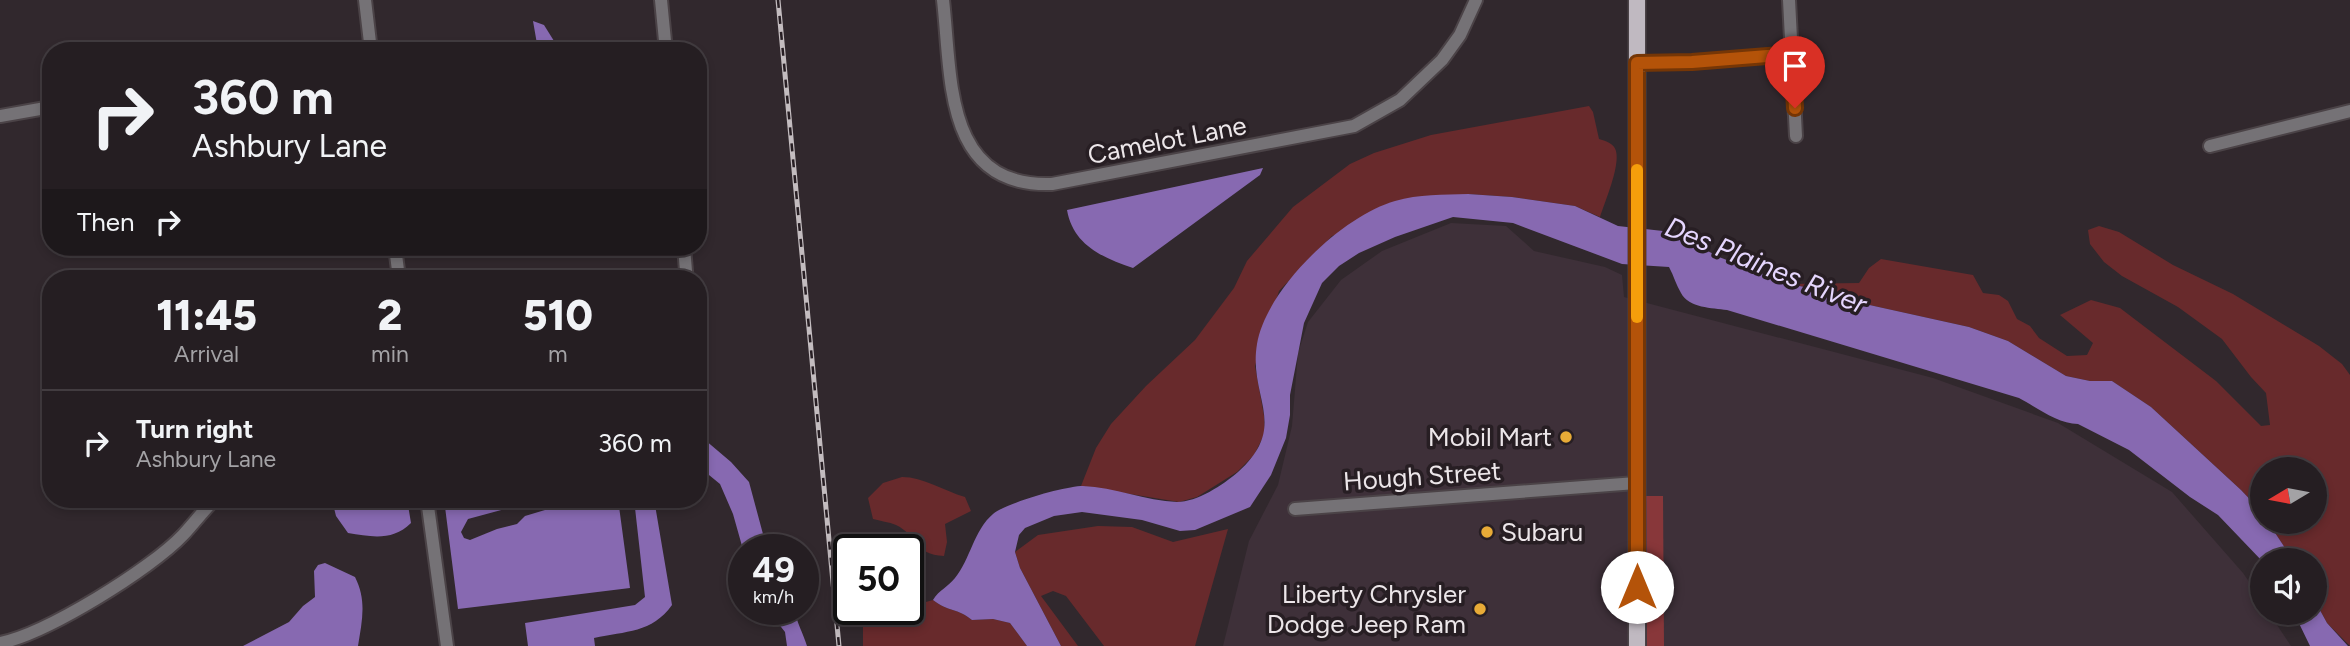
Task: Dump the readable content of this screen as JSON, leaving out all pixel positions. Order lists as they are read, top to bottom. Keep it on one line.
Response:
{"streets":{"street":["Camelot Lane","Hough Street"]},"water":["Des Plaines River"],"places":["Mobil Mart","Subaru","Liberty Chrysler Dodge Jeep Ram"],"north":"left","page":{"turn":["360 m","Ashbury Lane"],"then":"Then","eta":["11:45","Arrival","2","min","510","m"],"list":[{"name":"Turn right","note":"Ashbury Lane","value":"360 m"}],"speed":"49 km/h","limit":"50"}}
